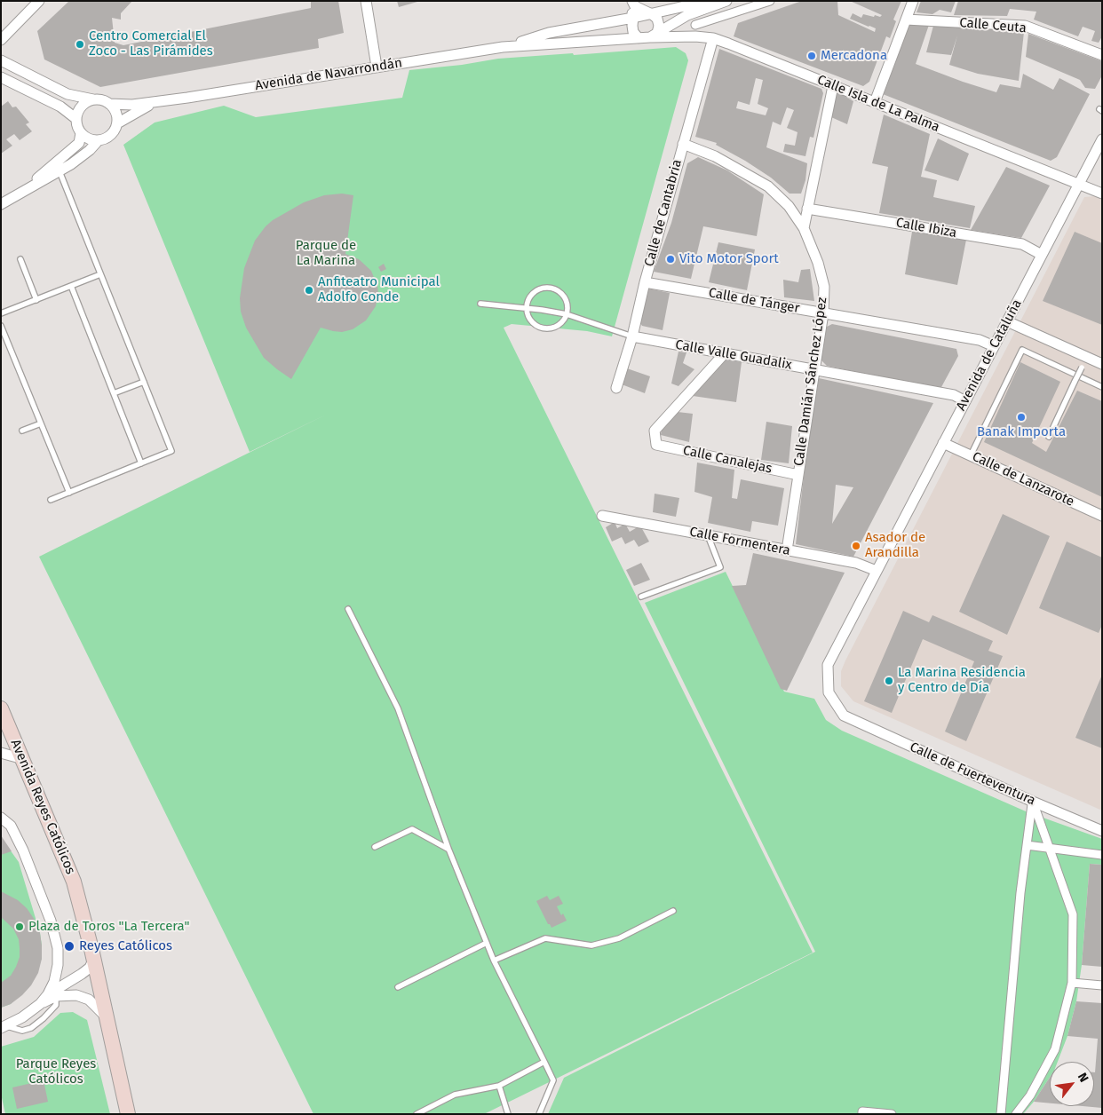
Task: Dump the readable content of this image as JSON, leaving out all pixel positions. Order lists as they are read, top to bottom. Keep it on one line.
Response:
{"streets":{"main road":["Avenida Reyes Católicos"],"street":["Calle Ceuta","Avenida de Navarrondán","Calle Isla de La Palma","Calle de Cantabria","Calle Ibiza","Calle de Tánger","Calle Valle Guadalix","Avenida de Cataluña","Calle Damián Sánchez López","Calle Canalejas","Calle de Lanzarote","Calle Formentera","Calle de Fuerteventura"]},"crossings":[["Avenida de Navarrondán","Calle Isla de La Palma"],["Calle Isla de La Palma","Calle de Cantabria"],["Calle Isla de La Palma","Avenida de Cataluña"],["Calle de Cantabria","Calle de Tánger"],["Calle de Cantabria","Calle Valle Guadalix"],["Calle de Cantabria","Calle Damián Sánchez López"],["Calle Ibiza","Avenida de Cataluña"],["Calle de Tánger","Avenida de Cataluña"],["Calle de Tánger","Calle Damián Sánchez López"],["Calle Valle Guadalix","Avenida de Cataluña"],["Calle Valle Guadalix","Calle Damián Sánchez López"],["Calle Valle Guadalix","Calle Canalejas"],["Avenida de Cataluña","Calle de Lanzarote"],["Avenida de Cataluña","Calle Formentera"],["Avenida de Cataluña","Calle de Fuerteventura"],["Calle Damián Sánchez López","Calle Canalejas"],["Calle Damián Sánchez López","Calle Formentera"]],"parks":["Parque de La Marina","Parque Reyes Católicos"],"places":["Centro Comercial El Zoco - Las Pirámides","Mercadona","Vito Motor Sport","Anfiteatro Municipal Adolfo Conde","Banak Importa","Asador de Arandilla","La Marina Residencia y Centro de Día","Plaza de Toros \"La Tercera\"","Reyes Católicos"],"north":"top right"}
